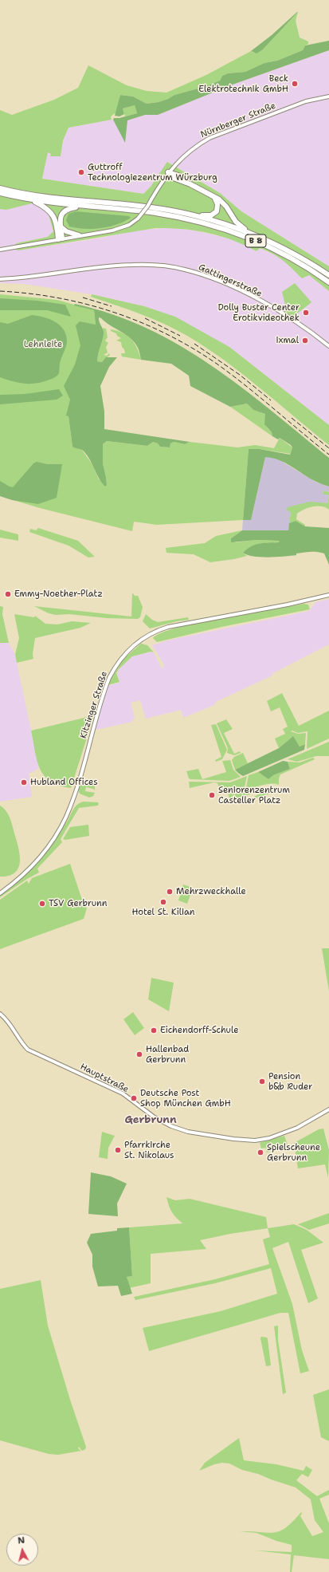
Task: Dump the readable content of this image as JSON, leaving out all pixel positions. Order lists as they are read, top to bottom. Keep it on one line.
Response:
{"streets":{"highway":["B 8"],"street":["Nürnberger Straße","Gattingerstraße","Kitzinger Straße","Hauptstraße"]},"districts":["Gerbrunn"],"parks":["Lehnleite"],"places":["Beck Elektrotechnik GmbH","Guttroff Technologiezentrum Würzburg","Dolly Buster Center Erotikvideothek","ixmal","Emmy-Noether-Platz","Hubland Offices","Seniorenzentrum Casteller Platz","Mehrzweckhalle","Hotel St. Kilian","TSV Gerbrunn","Eichendorff-Schule","Hallenbad Gerbrunn","Pension b&b Ruder","Deutsche Post Shop München GmbH","Pfarrkirche St. Nikolaus","Spielscheune Gerbrunn"],"north":"top"}
